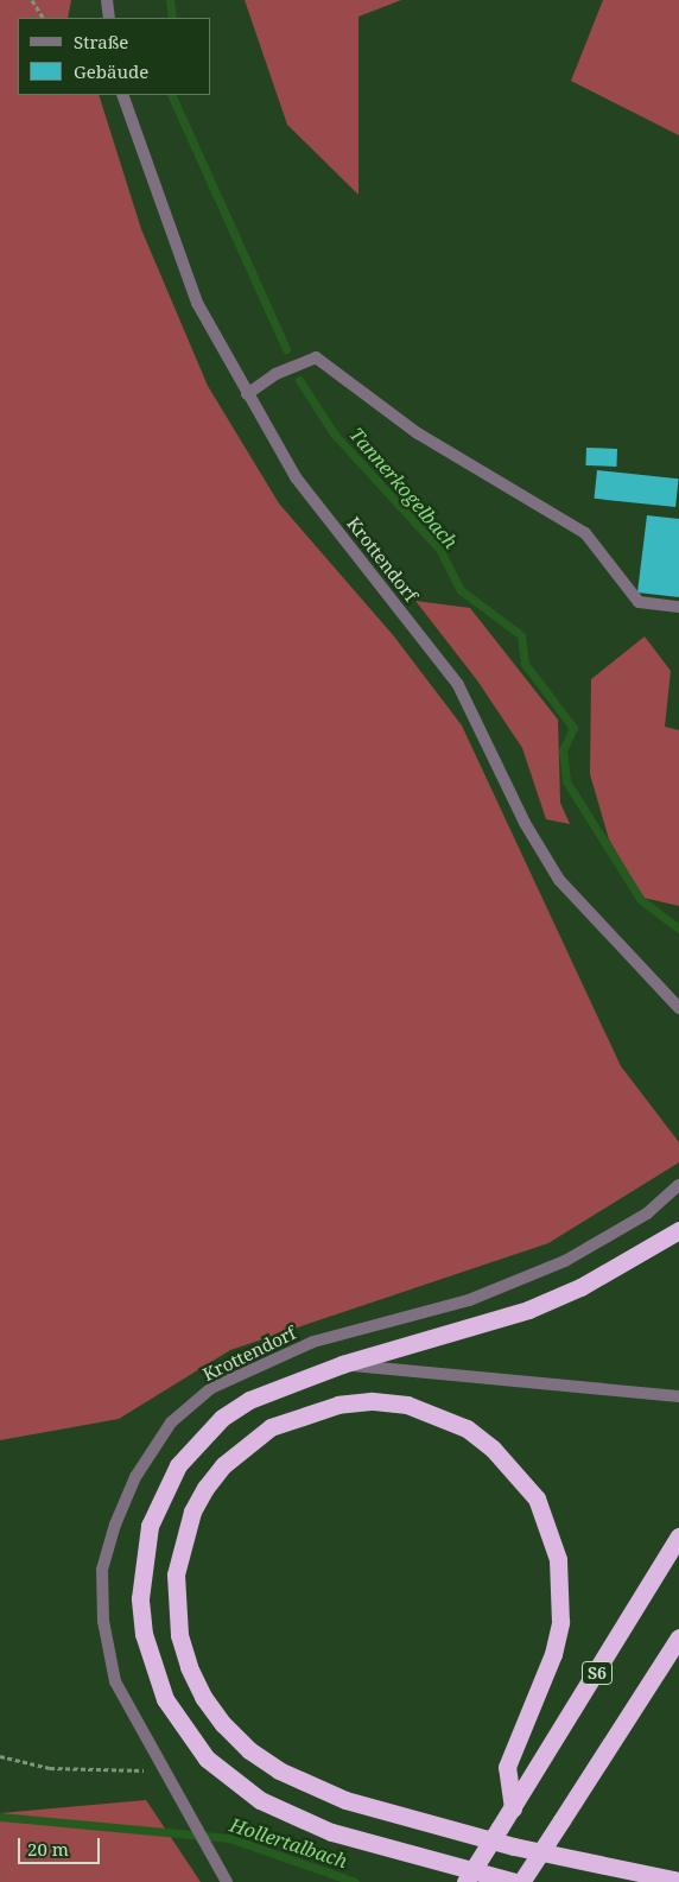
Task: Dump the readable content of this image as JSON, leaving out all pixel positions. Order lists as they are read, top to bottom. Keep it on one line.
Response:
{"streets":{"highway":["S6"],"street":["Krottendorf"]},"water":["Tannerkogelbach","Hollertalbach"],"legend":["Straße","Gebäude"],"scale_bar":"20 m"}
